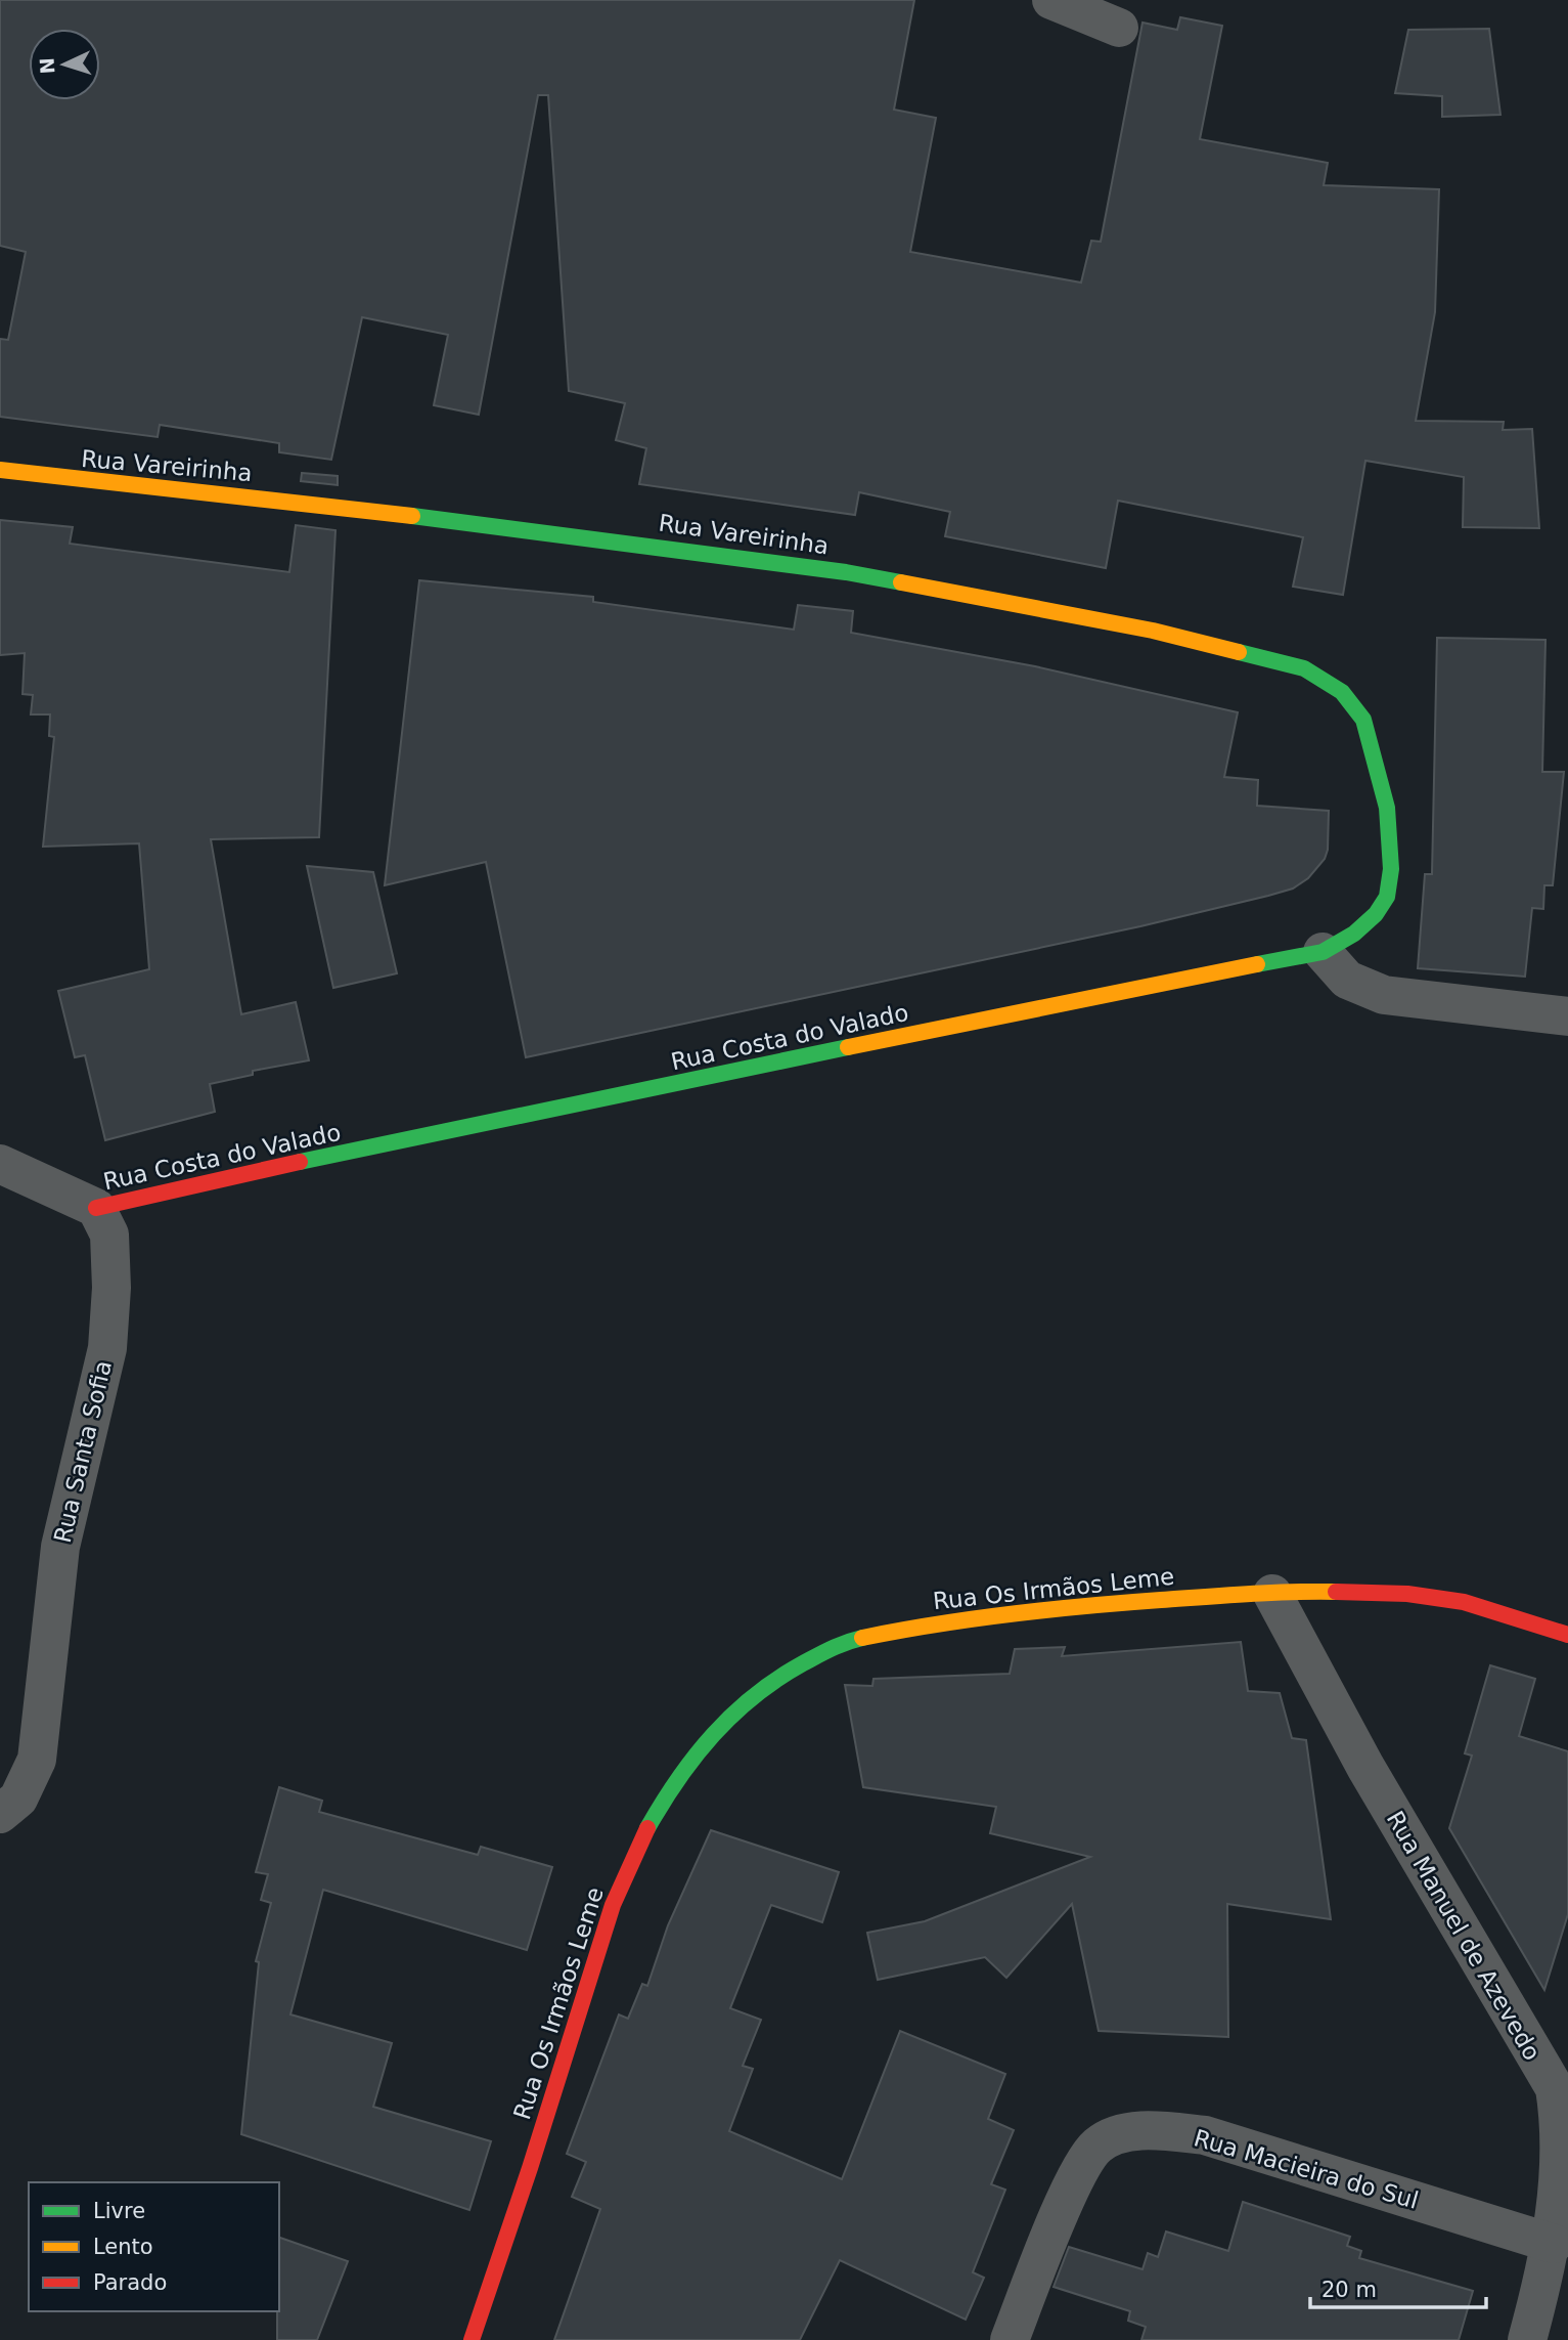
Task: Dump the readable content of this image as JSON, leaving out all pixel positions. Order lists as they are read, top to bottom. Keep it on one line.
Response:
{"streets":{"street":["Rua Vareirinha","Rua Costa do Valado","Rua Santa Sofia","Rua Os Irmãos Leme","Rua Manuel de Azevedo","Rua Macieira do Sul"]},"crossings":[["Rua Vareirinha","Rua Costa do Valado"],["Rua Costa do Valado","Rua Santa Sofia"],["Rua Os Irmãos Leme","Rua Manuel de Azevedo"],["Rua Manuel de Azevedo","Rua Macieira do Sul"]],"legend":["Livre","Lento","Parado"],"scale_bar":"20 m","north":"left"}
